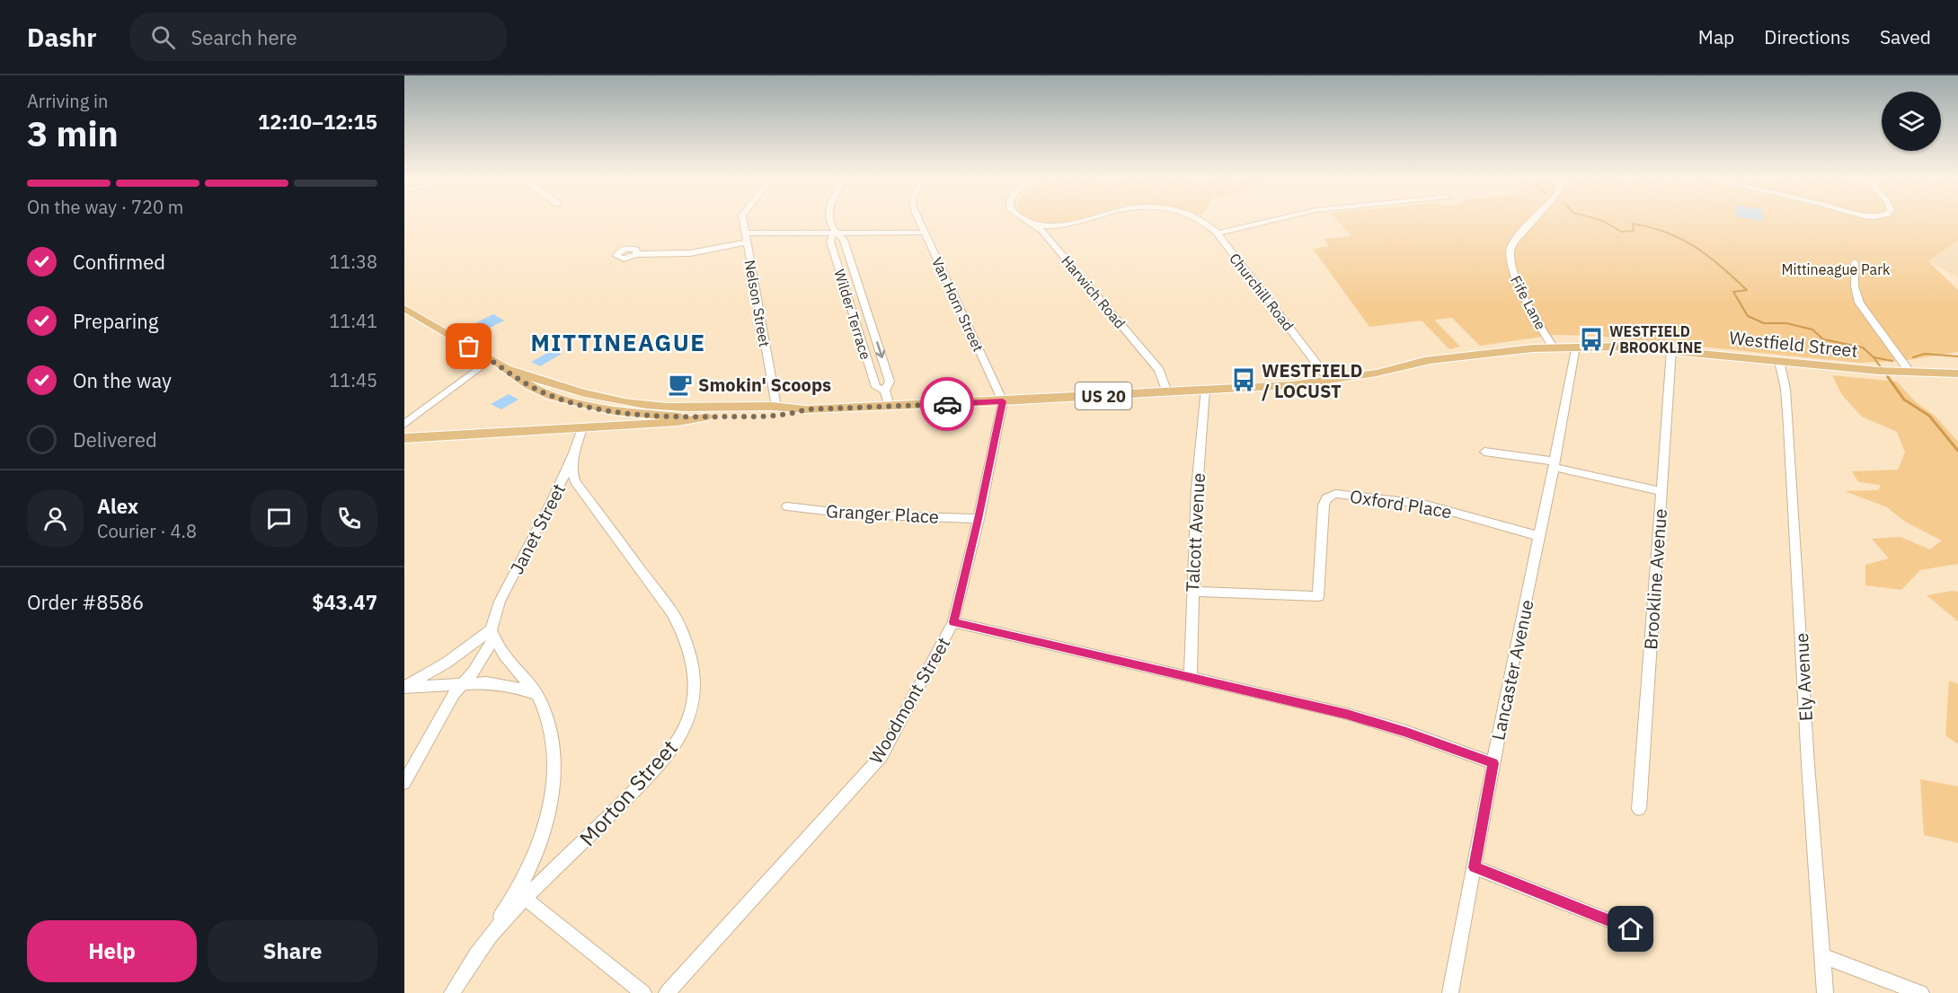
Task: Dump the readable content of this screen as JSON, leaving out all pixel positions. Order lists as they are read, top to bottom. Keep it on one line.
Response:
{"streets":{"main road":["Westfield Street","US 20"],"street":["Harwich Road","Churchill Road","Fife Lane","Nelson Street","Van Horn Street","Wilder Terrace","Oxford Place","Granger Place","Janet Street","Talcott Avenue","Brookline Avenue","Lancaster Avenue","Ely Avenue","Woodmont Street","Morton Street"]},"crossings":[["Harwich Road","Churchill Road"],["Harwich Road","Westfield Street"],["Churchill Road","Westfield Street"],["Fife Lane","Westfield Street"],["Nelson Street","Westfield Street"],["Van Horn Street","Westfield Street"],["Van Horn Street","Woodmont Street"],["Wilder Terrace","Westfield Street"],["Westfield Street","Talcott Avenue"],["Westfield Street","Brookline Avenue"],["Westfield Street","Lancaster Avenue"],["Westfield Street","Ely Avenue"],["Westfield Street","Woodmont Street"],["Oxford Place","Talcott Avenue"],["Oxford Place","Lancaster Avenue"],["Granger Place","Woodmont Street"],["Janet Street","Morton Street"]],"districts":["MITTINEAGUE"],"parks":["Mittineague Park"],"places":{"bus stop":["WESTFIELD / BROOKLINE","WESTFIELD / LOCUST"],"cafe":["Smokin' Scoops"]},"page":{"header":"Dashr","search":"Search here","nav":["Map","Directions","Saved"],"heading":["3 min","Arriving in","12:10–12:15"],"panel":["Alex","Courier · 4.8","Order #8586","$43.47"],"bar":"On the way · 720 m","list":[["Confirmed","11:38"],["Preparing","11:41"],["On the way","11:45"],"Delivered"],"buttons":["Help","Share"]}}
